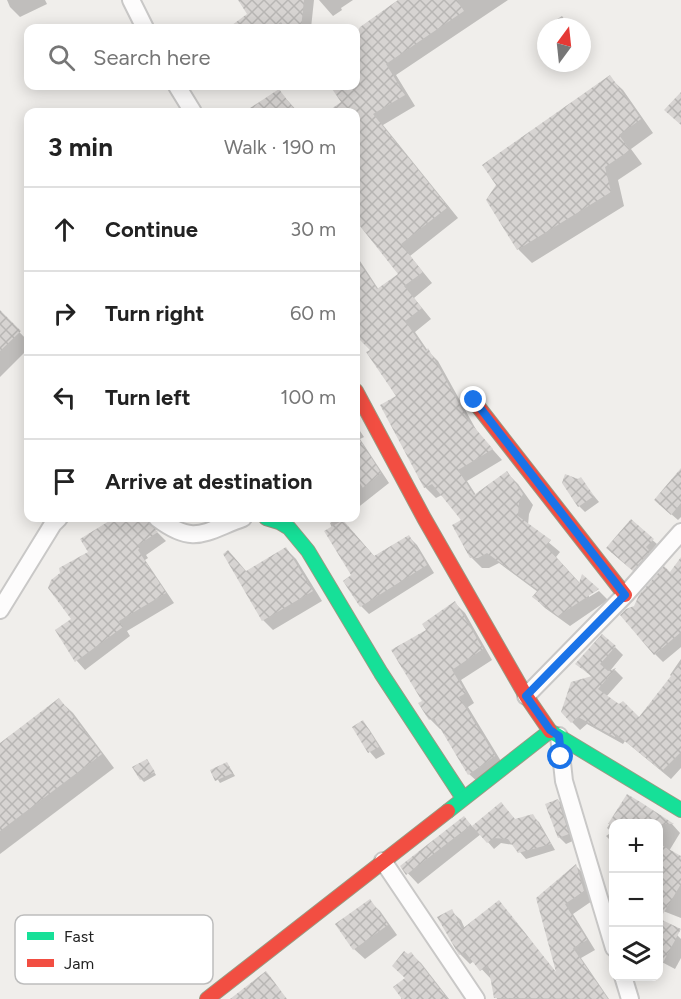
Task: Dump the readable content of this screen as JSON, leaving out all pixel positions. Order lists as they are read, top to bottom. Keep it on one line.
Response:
{"legend":["Fast","Jam"],"north":"top","page":{"search":"Search here","heading":["3 min","Walk · 190 m"],"list":[["Continue","30 m"],["Turn right","60 m"],["Turn left","100 m"],"Arrive at destination"],"map_buttons":["+","−"]}}
